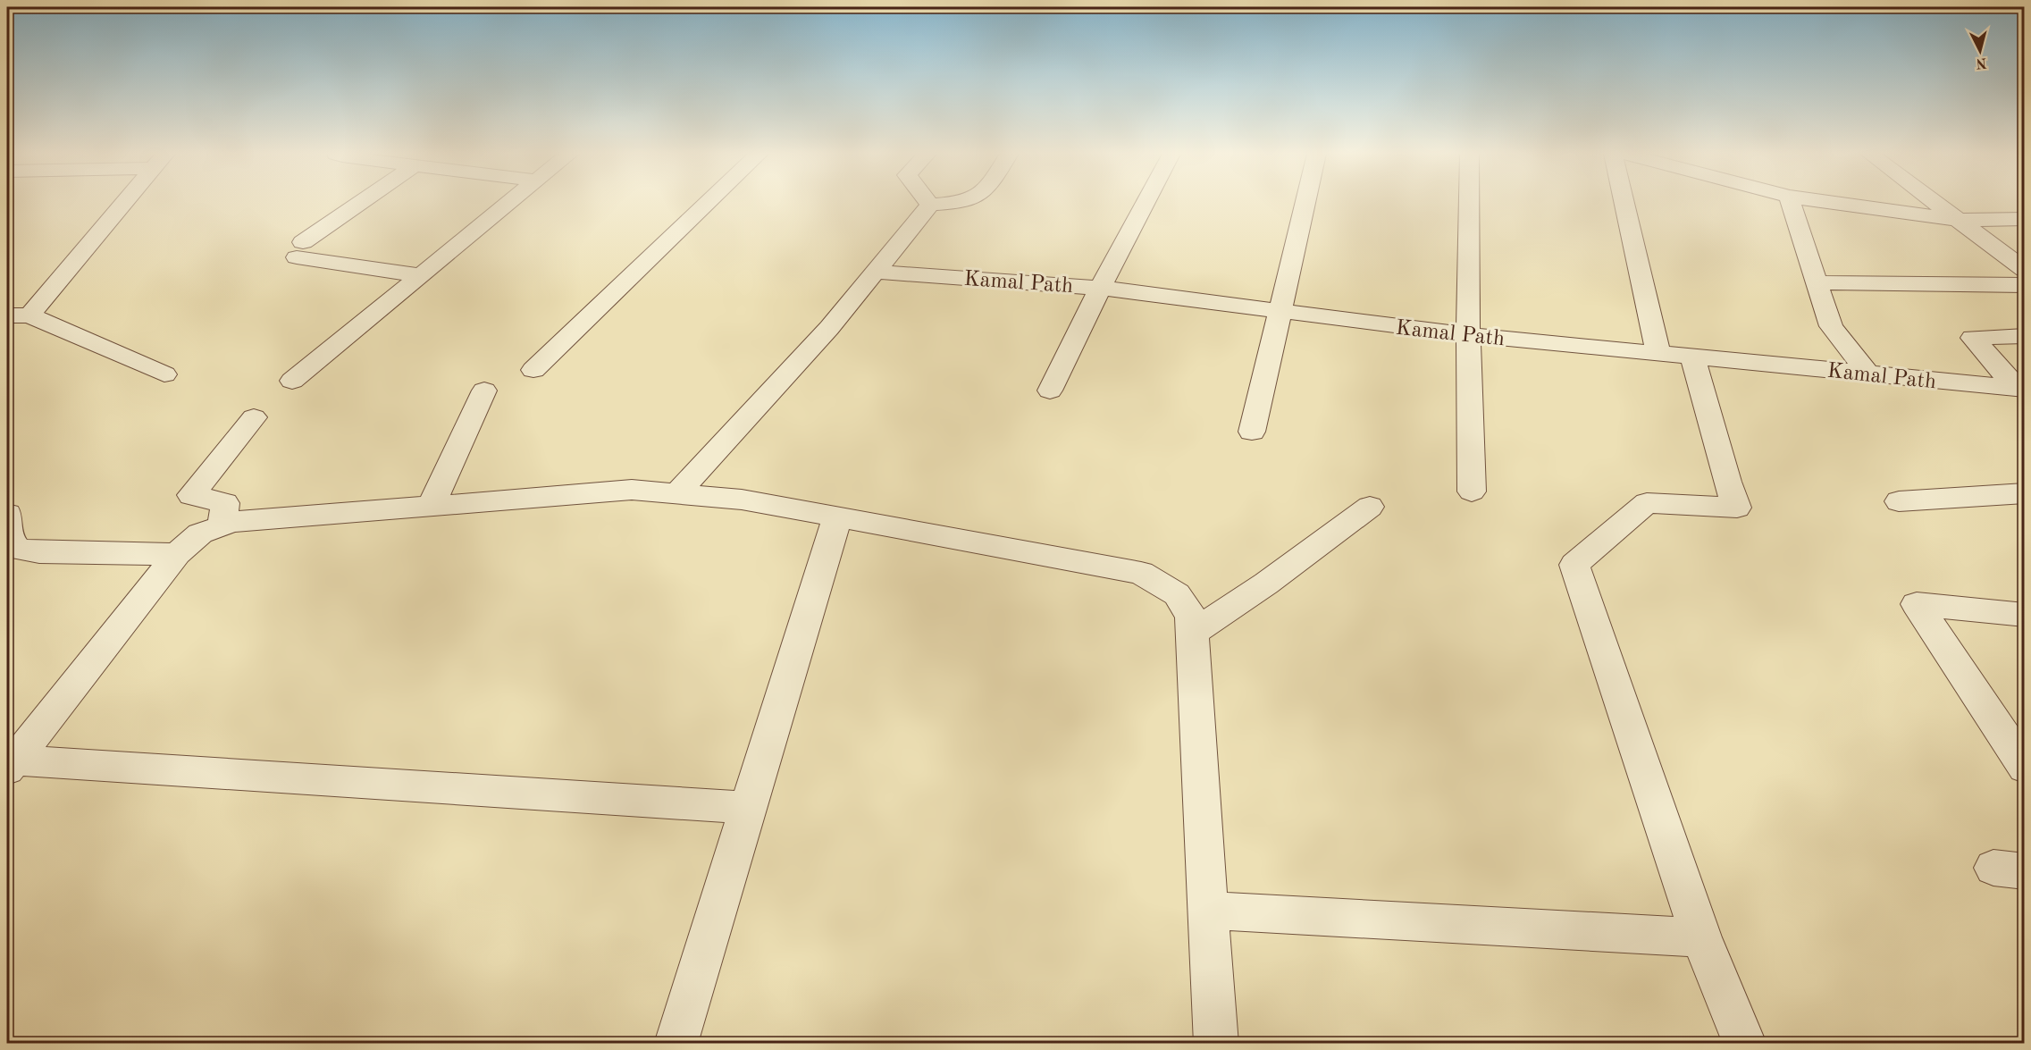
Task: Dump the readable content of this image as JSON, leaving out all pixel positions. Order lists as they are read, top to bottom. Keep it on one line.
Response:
{"streets":{"street":["Kamal Path"]},"north":"bottom"}
